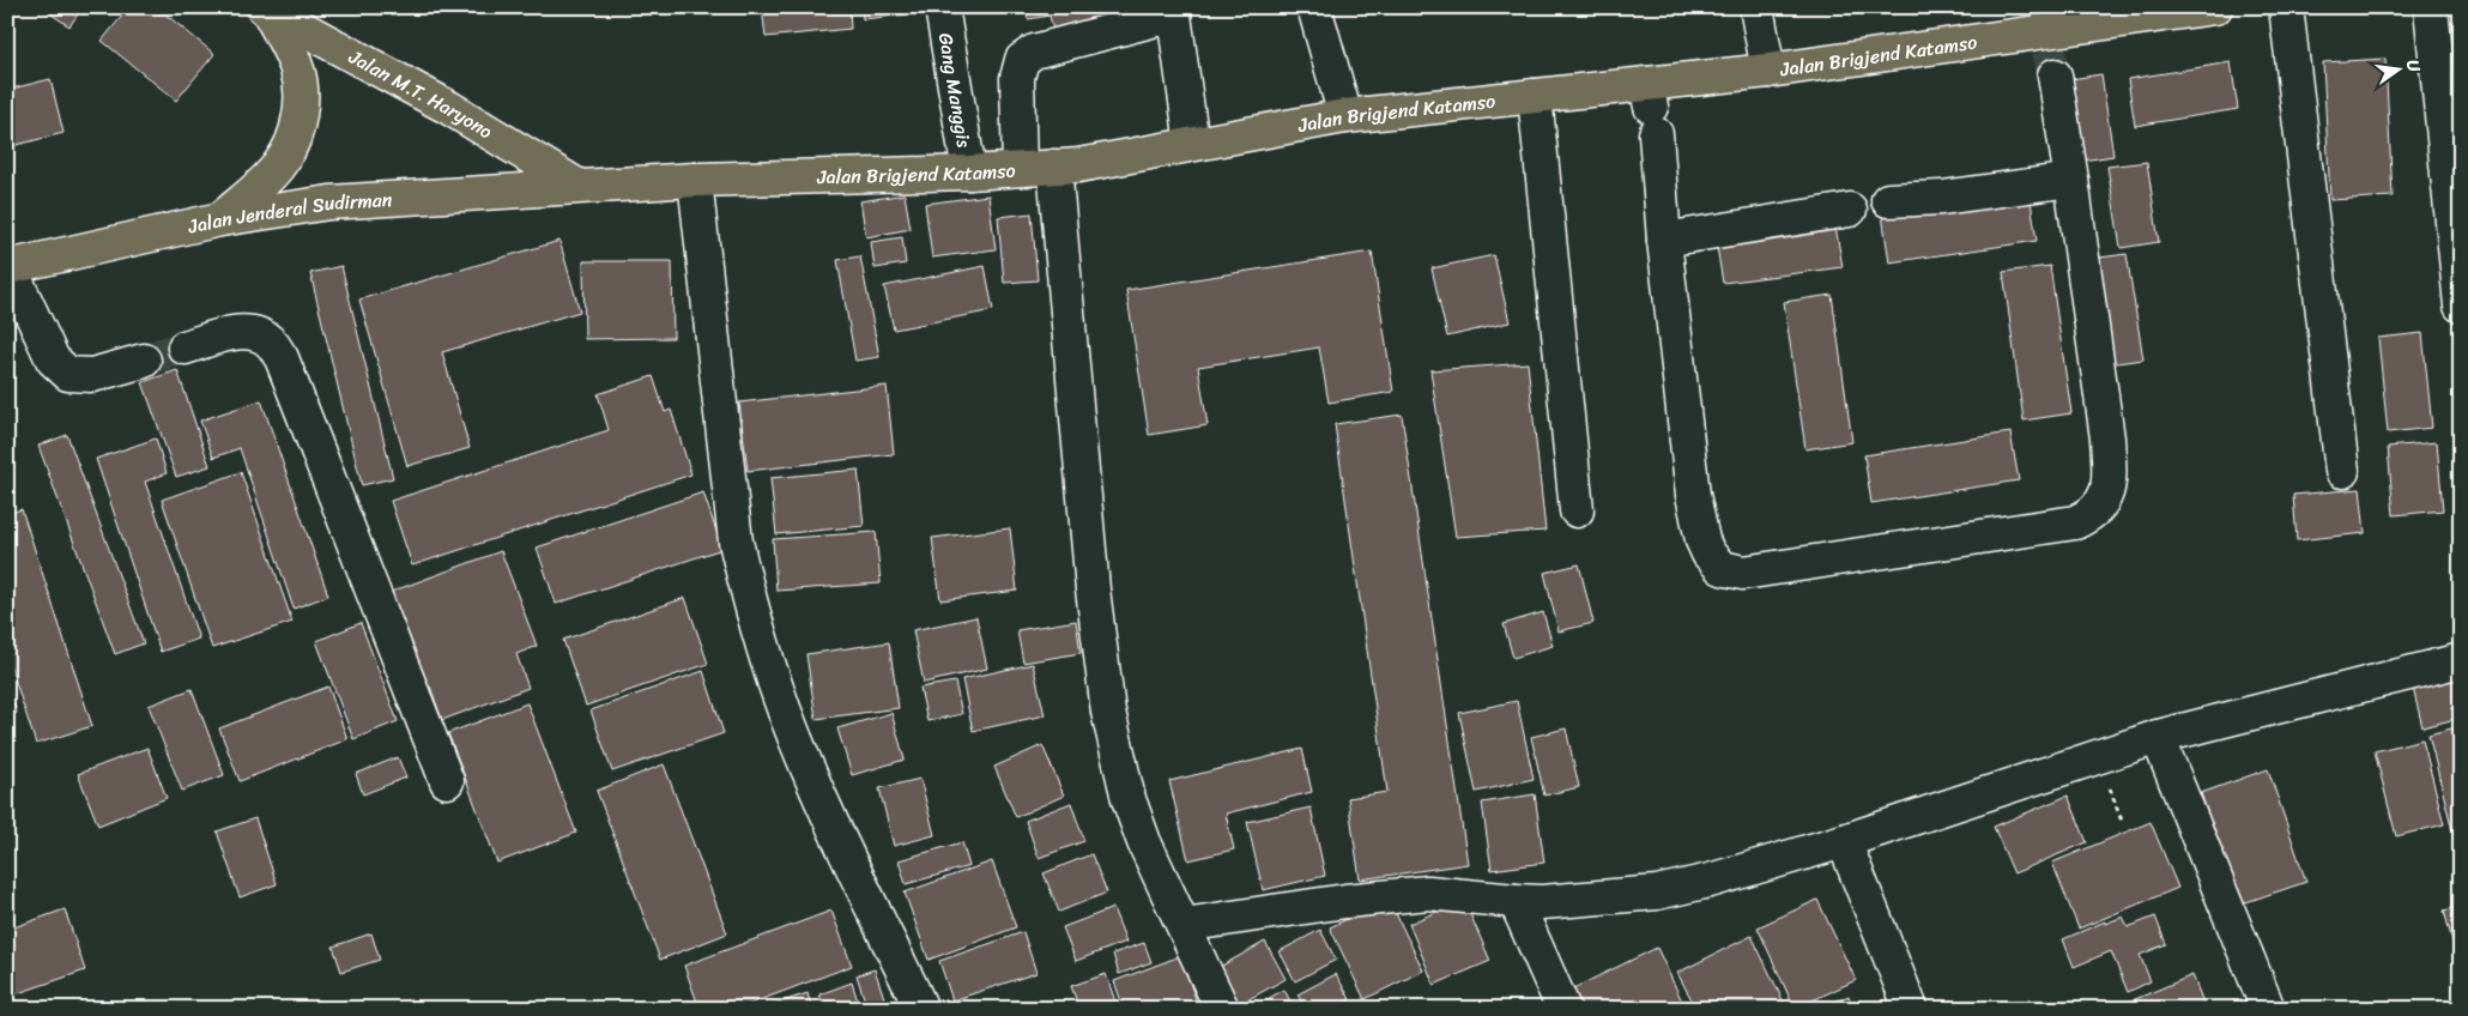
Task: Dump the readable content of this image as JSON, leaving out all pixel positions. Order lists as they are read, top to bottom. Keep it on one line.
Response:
{"streets":{"main road":["Jalan Brigjend Katamso","Jalan M.T. Haryono","Jalan Jenderal Sudirman"],"street":["Gang Manggis"]},"crossings":[["Jalan Brigjend Katamso","Gang Manggis"],["Jalan Brigjend Katamso","Jalan M.T. Haryono"],["Jalan Brigjend Katamso","Jalan Jenderal Sudirman"],["Jalan M.T. Haryono","Jalan Jenderal Sudirman"]],"north":"right"}
